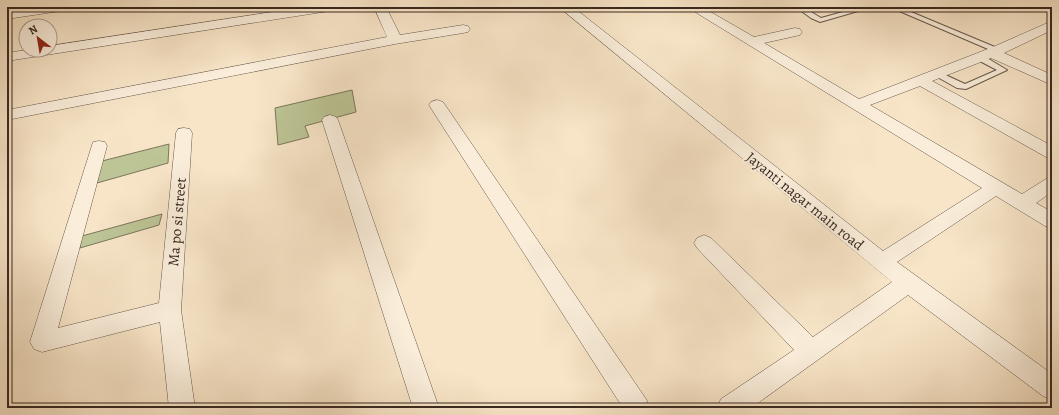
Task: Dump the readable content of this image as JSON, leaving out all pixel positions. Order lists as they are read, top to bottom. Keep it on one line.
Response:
{"streets":{"street":["Jayanti nagar main road","Ma po si street"]},"north":"top left"}
